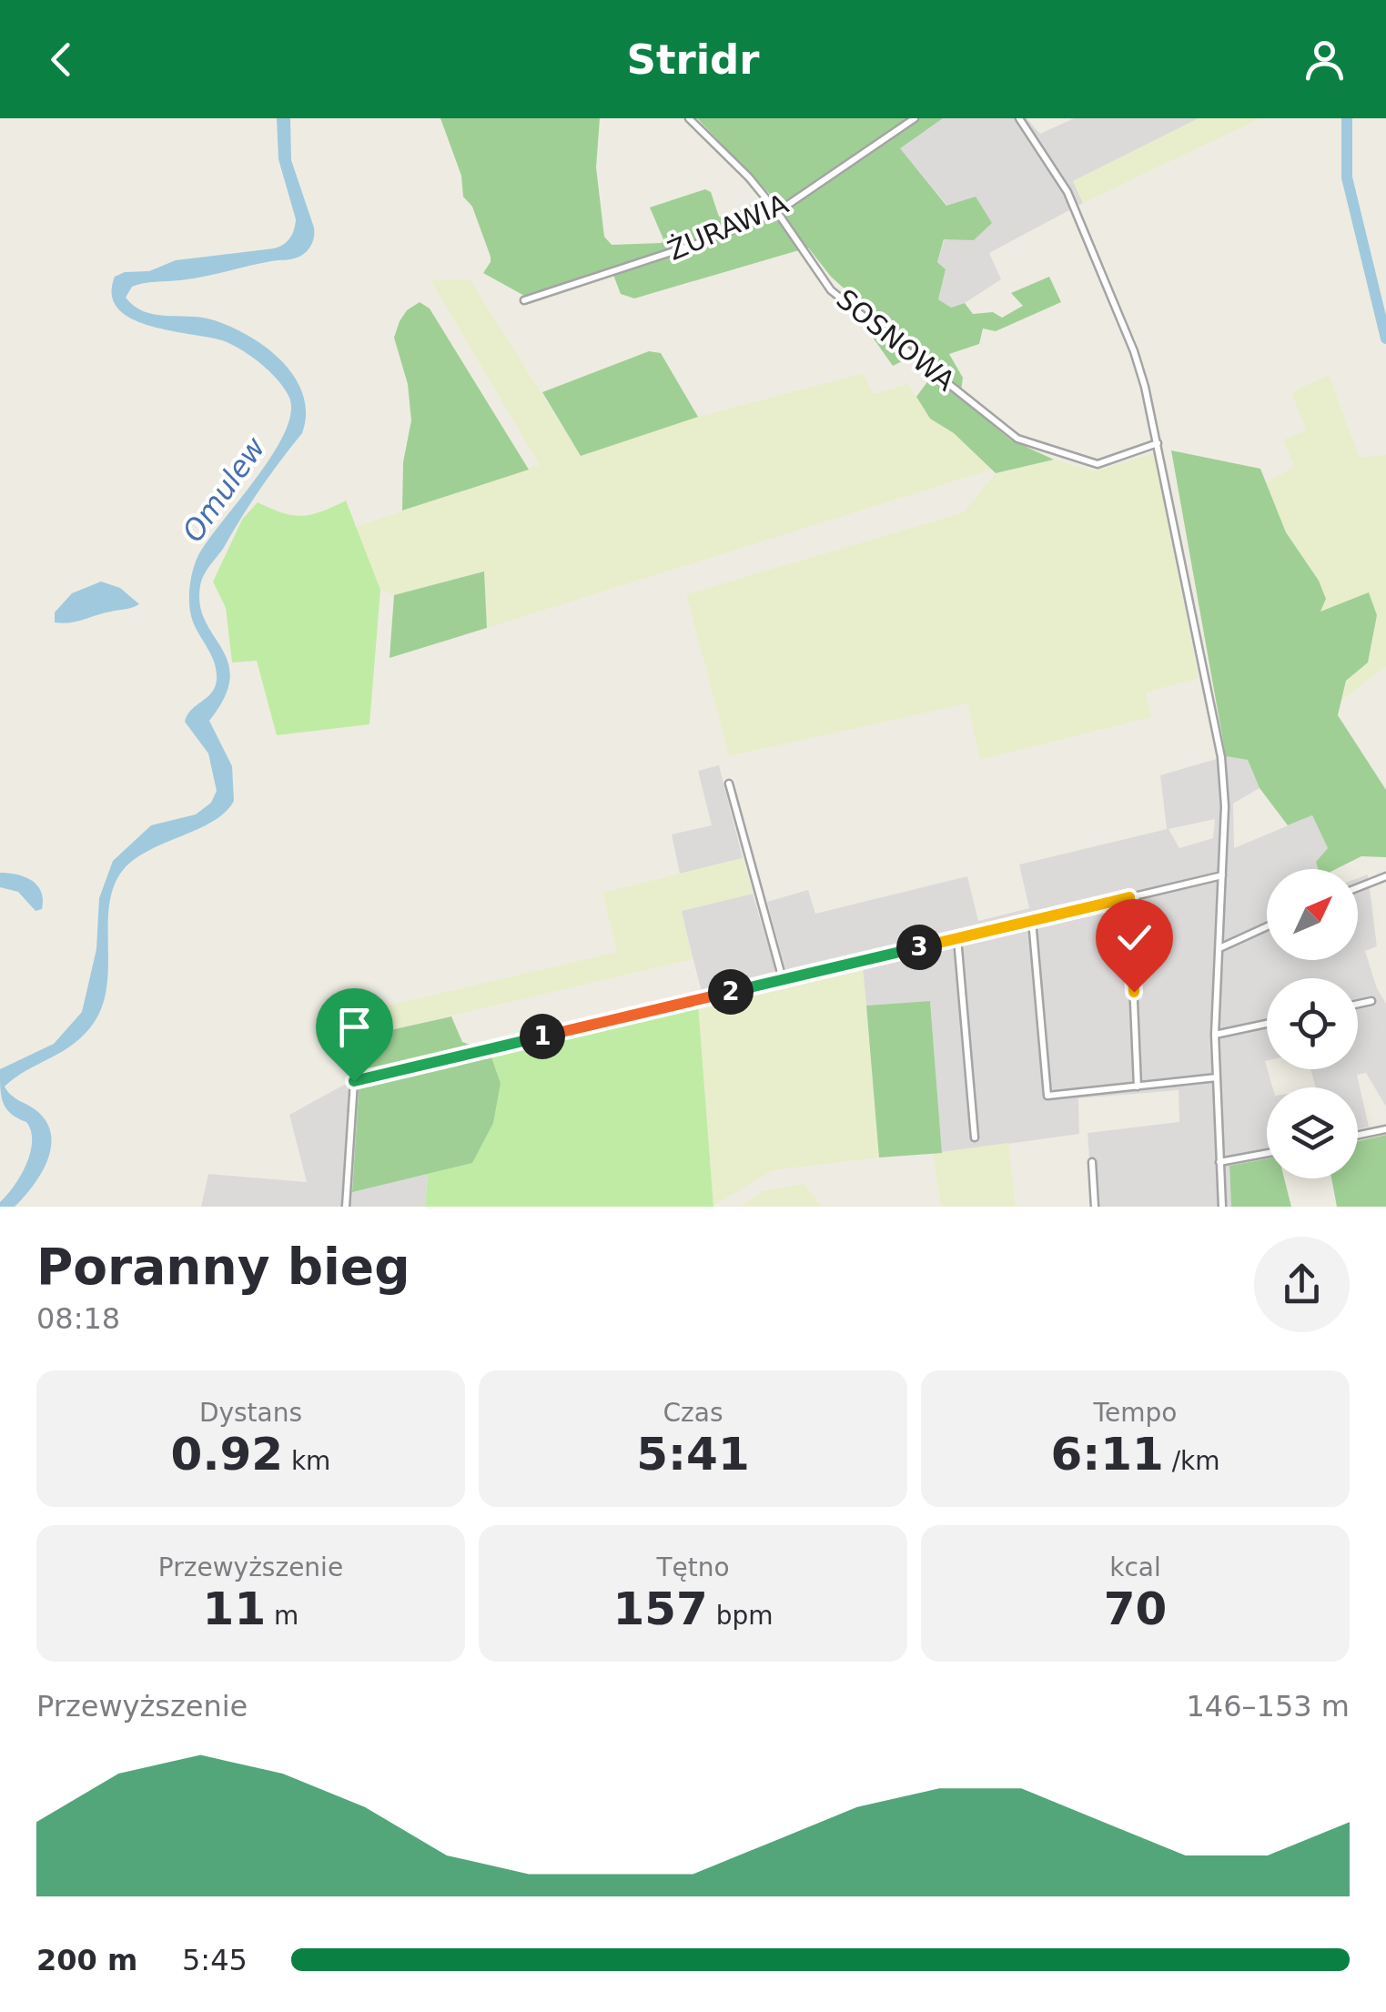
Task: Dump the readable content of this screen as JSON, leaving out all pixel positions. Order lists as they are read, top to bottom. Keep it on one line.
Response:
{"streets":{"street":["ŻURAWIA","SOSNOWA"]},"crossings":[["ŻURAWIA","SOSNOWA"]],"water":["Omulew"],"north":"top right","page":{"header":"Stridr","pins":["3","2","1"],"heading":["Poranny bieg","08:18"],"stats":[["Dystans","0.92 km"],["Czas","5:41"],["Tempo","6:11 /km"],["Przewyższenie","11 m"],["Tętno","157 bpm"],["kcal","70"]],"chart":["Przewyższenie","146–153 m"],"list":[{"name":"200 m","note":"5:45"}]}}
